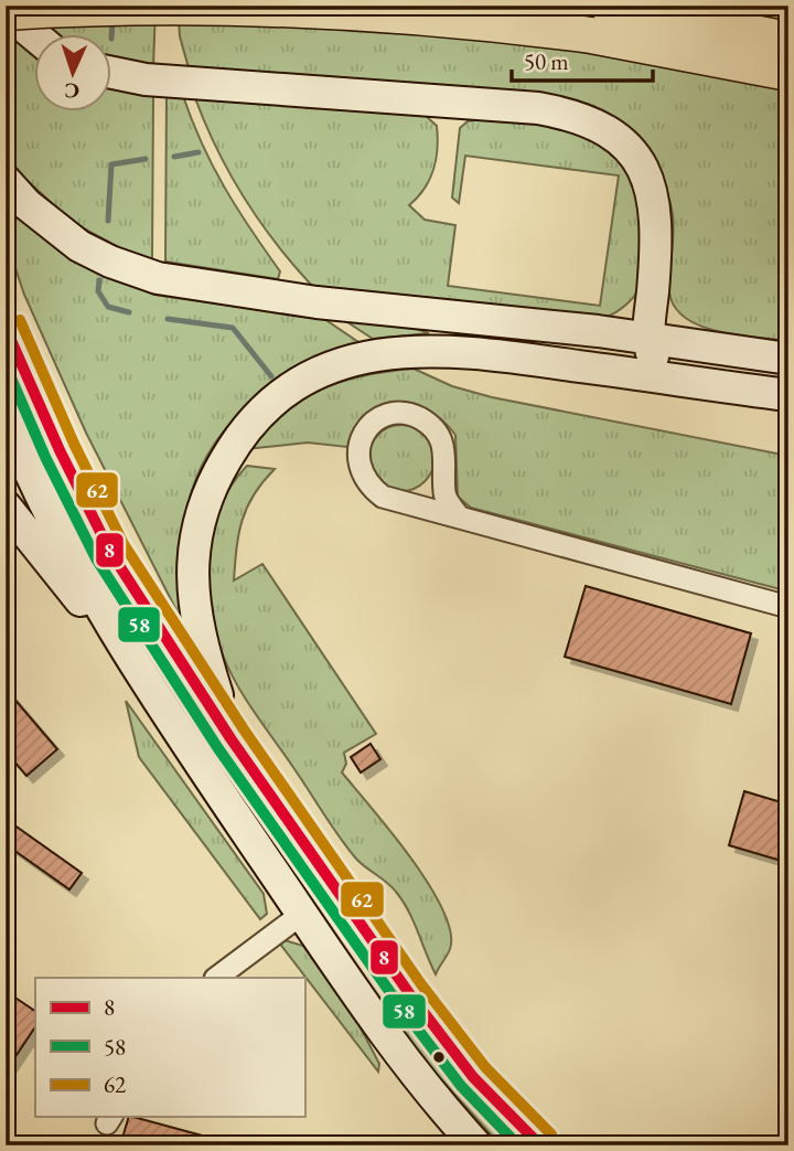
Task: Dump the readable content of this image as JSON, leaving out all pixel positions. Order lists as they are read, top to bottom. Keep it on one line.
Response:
{"lines":["transit line 62","transit line 8","transit line 58"],"legend":["8","58","62"],"scale_bar":"50 m","north":"bottom"}
